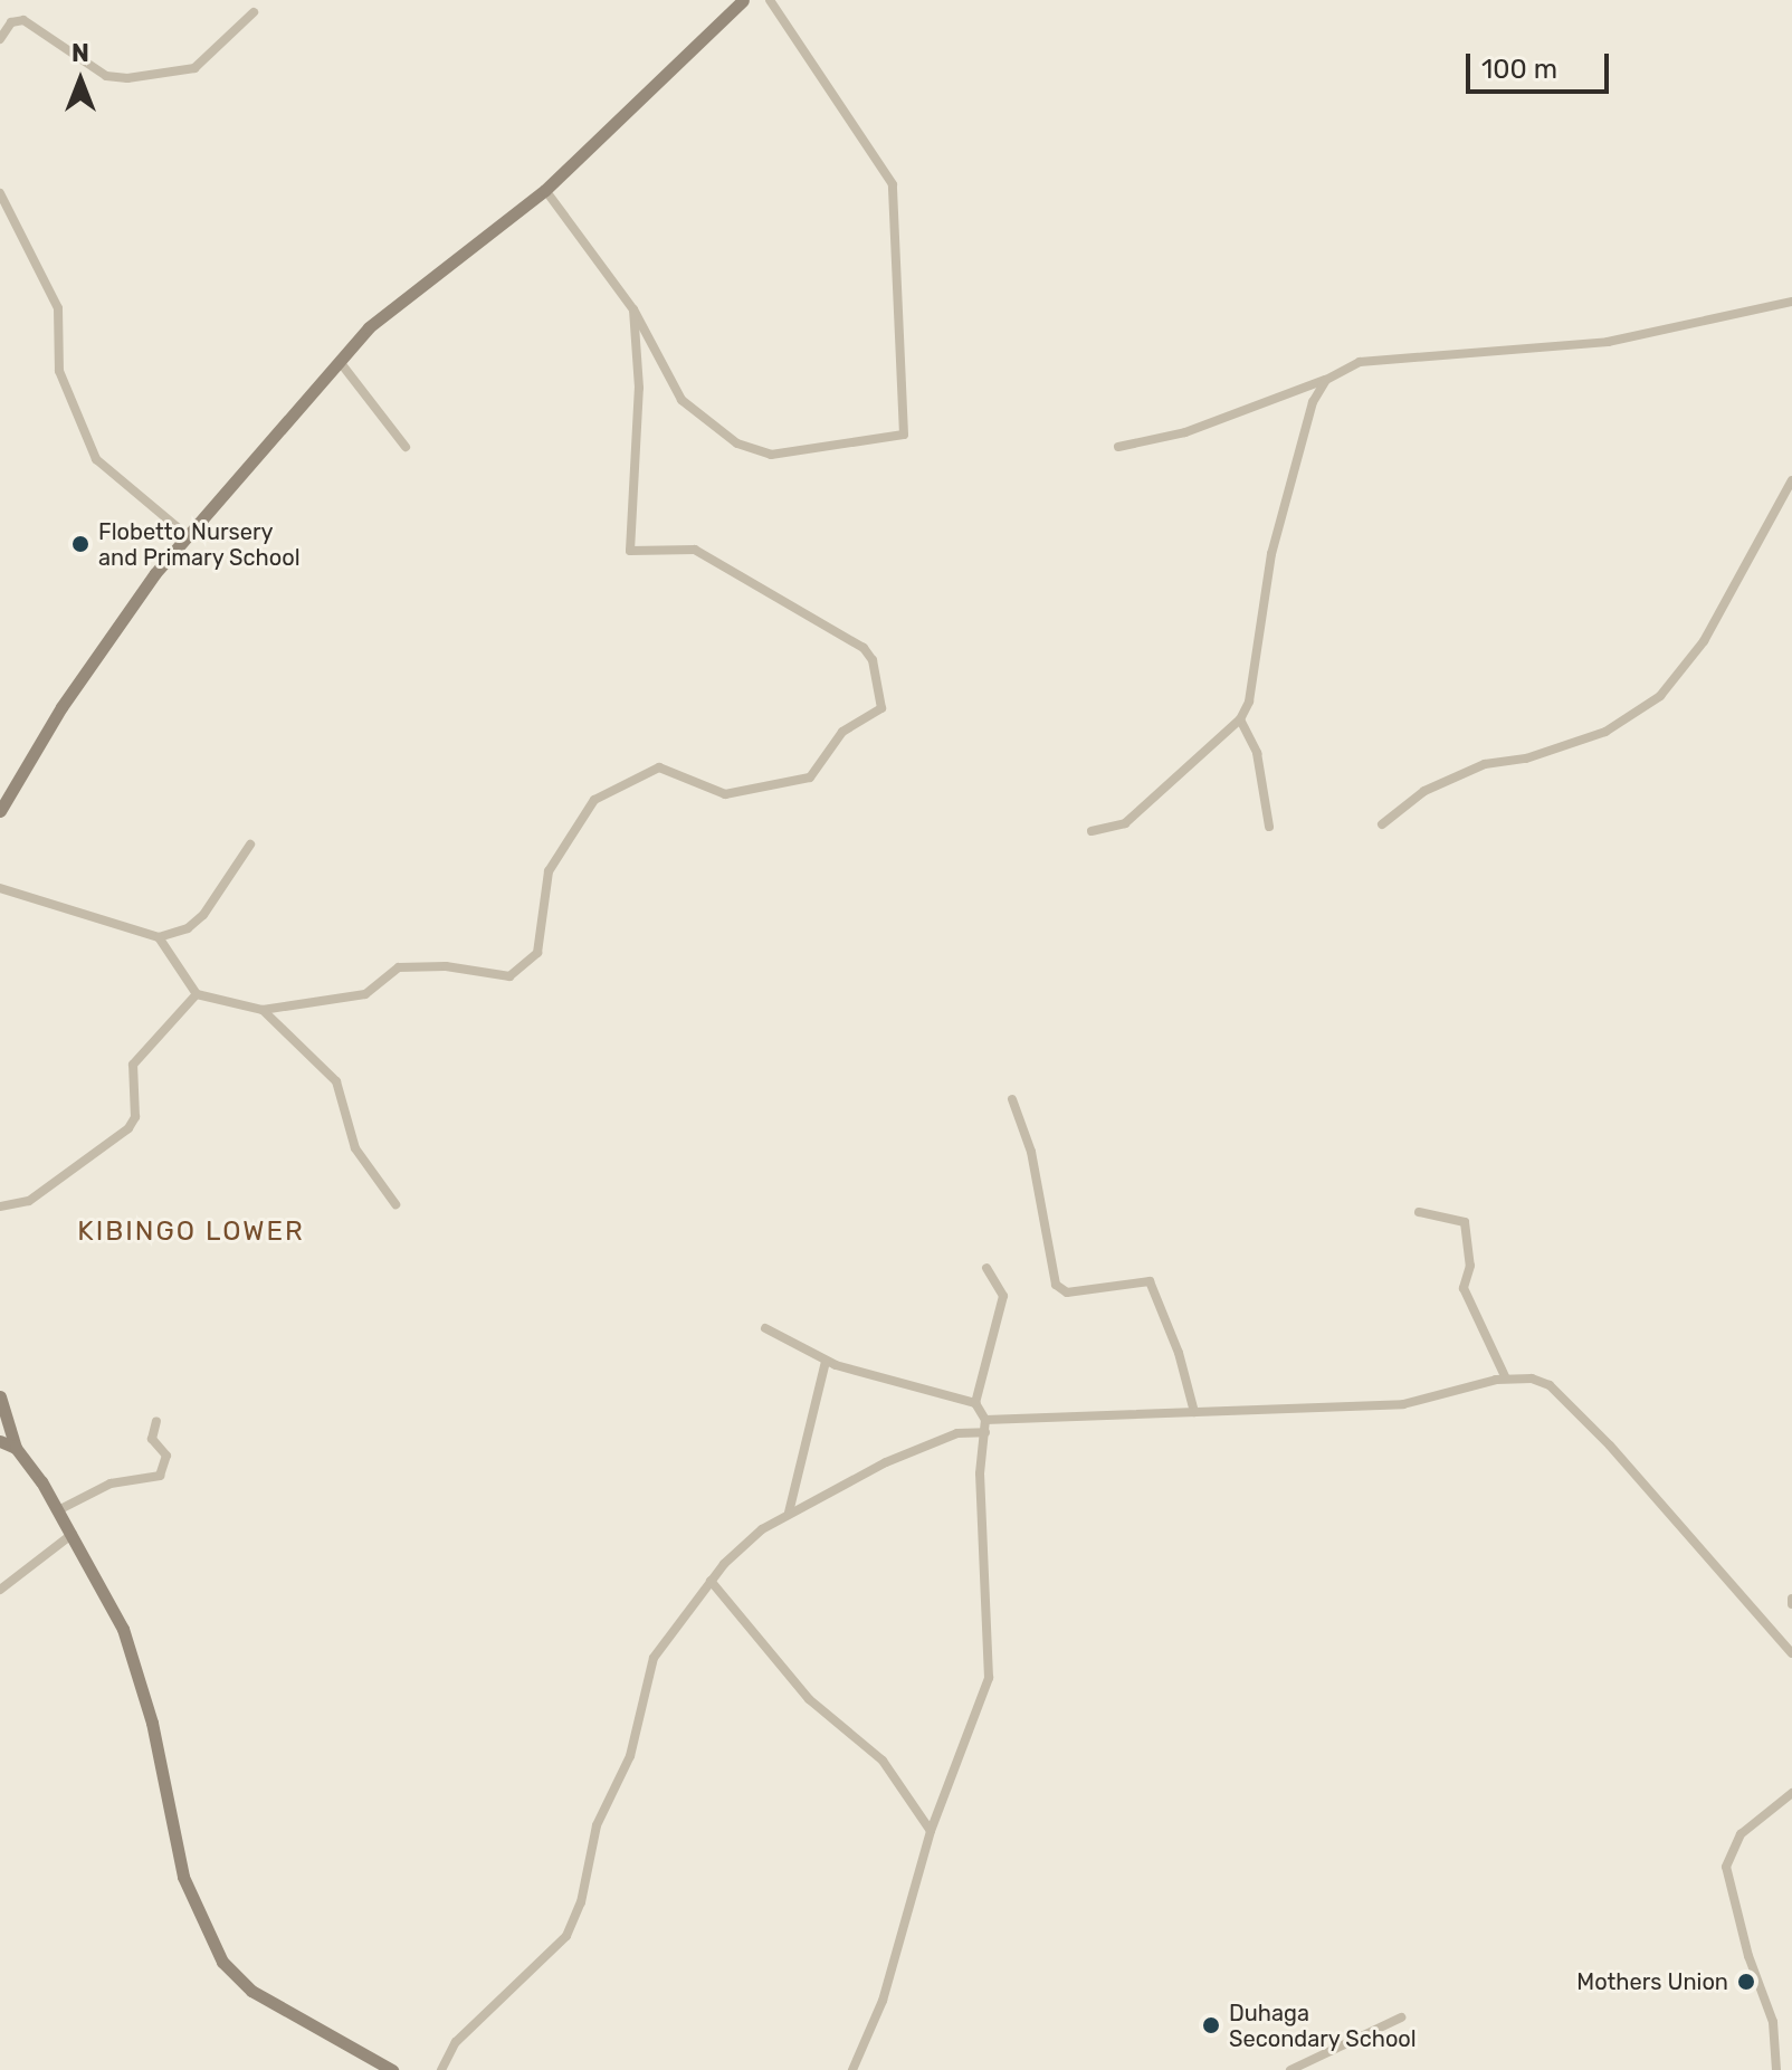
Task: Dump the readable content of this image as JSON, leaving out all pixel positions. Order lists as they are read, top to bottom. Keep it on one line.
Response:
{"districts":["KIBINGO LOWER"],"places":["Flobetto Nursery and Primary School","Mothers Union","Duhaga Secondary School"],"scale_bar":"100 m","north":"top"}
